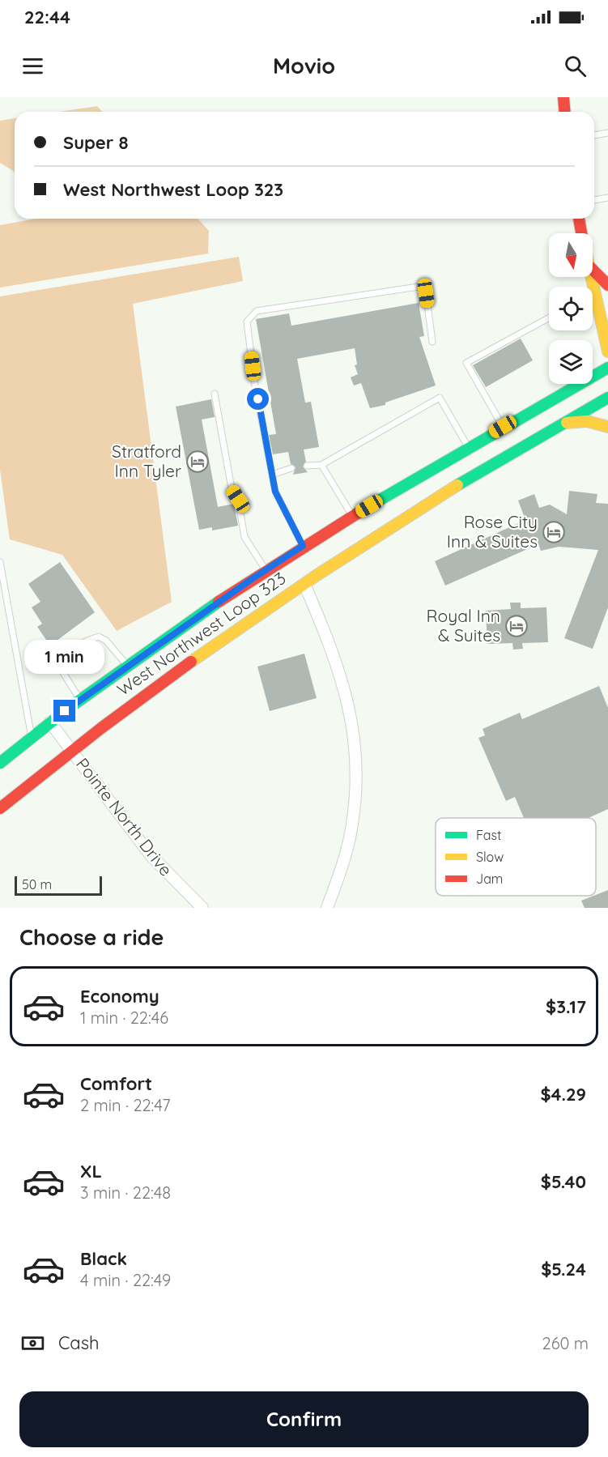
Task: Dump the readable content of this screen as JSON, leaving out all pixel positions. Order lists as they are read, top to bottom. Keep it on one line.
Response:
{"streets":{"main road":["West Northwest Loop 323"],"street":["Pointe North Drive"]},"crossings":[["West Northwest Loop 323","Pointe North Drive"]],"places":{"hotel":["Stratford Inn Tyler","Rose City Inn & Suites","Royal Inn & Suites"]},"legend":["Fast","Slow","Jam"],"scale_bar":"50 m","north":"bottom","page":{"status":"22:44","header":"Movio","banner":["Super 8","West Northwest Loop 323"],"bubble":"1 min","scale":"50 m","heading":"Choose a ride","list":[{"name":"Economy","note":"1 min · 22:46","value":"$3.17"},{"name":"Comfort","note":"2 min · 22:47","value":"$4.29"},{"name":"XL","note":"3 min · 22:48","value":"$5.40"},{"name":"Black","note":"4 min · 22:49","value":"$5.24"}],"pay":["Cash","260 m"],"buttons":"Confirm"}}
